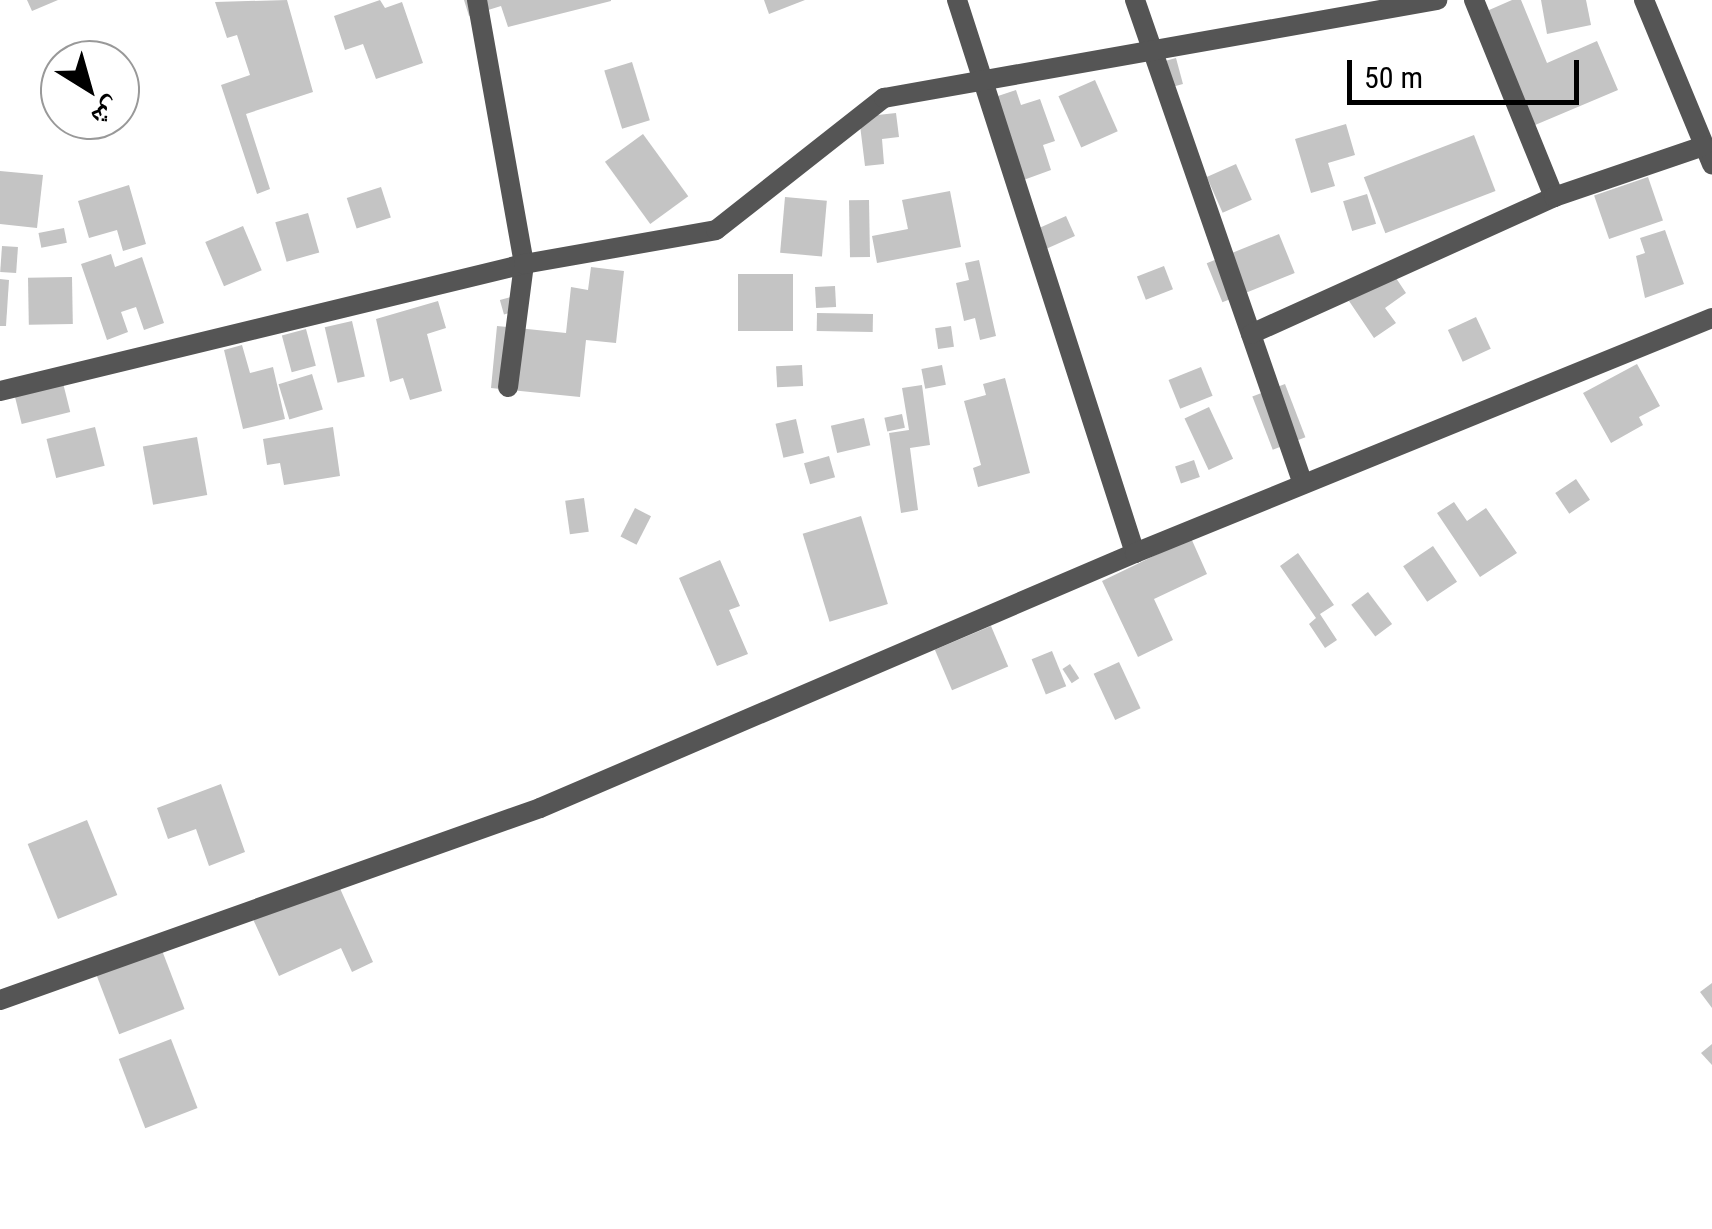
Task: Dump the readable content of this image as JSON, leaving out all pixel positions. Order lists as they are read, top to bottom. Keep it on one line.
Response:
{"scale_bar":"50 m","north":"bottom right"}
